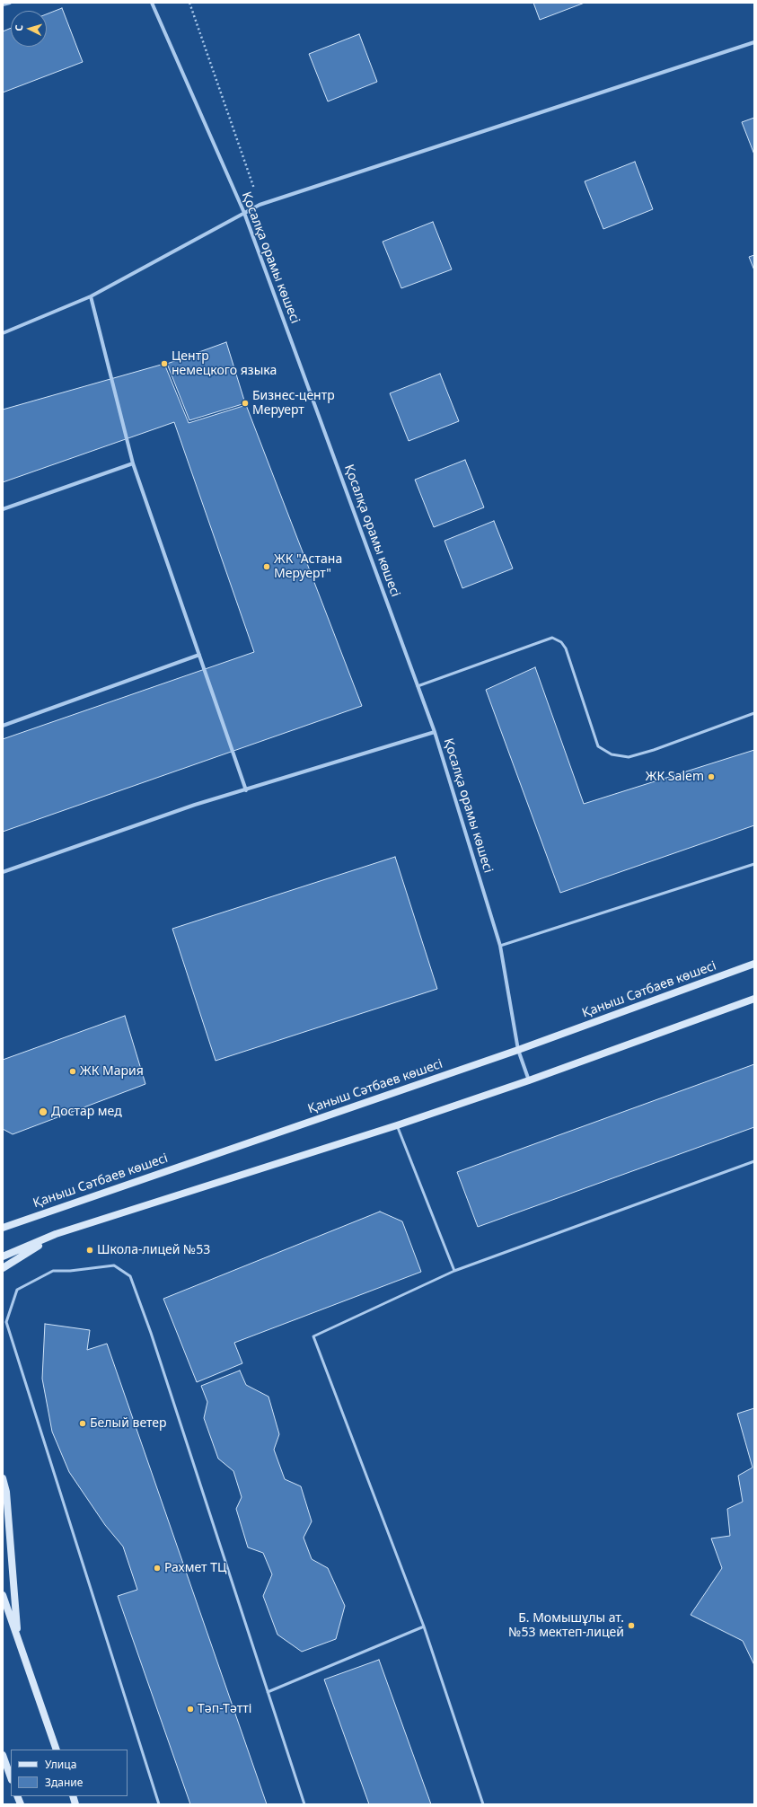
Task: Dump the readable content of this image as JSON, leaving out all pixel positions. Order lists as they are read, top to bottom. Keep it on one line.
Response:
{"streets":{"street":["Қосалқа орамы көшесі","Қаныш Сәтбаев көшесі"]},"crossings":[["Қосалқа орамы көшесі","Қаныш Сәтбаев көшесі"]],"places":["Центр немецкого языка","Бизнес-центр Меруерт","ЖК \"Астана Меруерт\"","ЖК Salem","ЖК Мария","Достар мед","Школа-лицей №53","Белый ветер","Рахмет ТЦ","Б. Момышұлы ат. №53 мектеп-лицей","Тәп-Тәтті"],"legend":["Улица","Здание"],"north":"left"}
